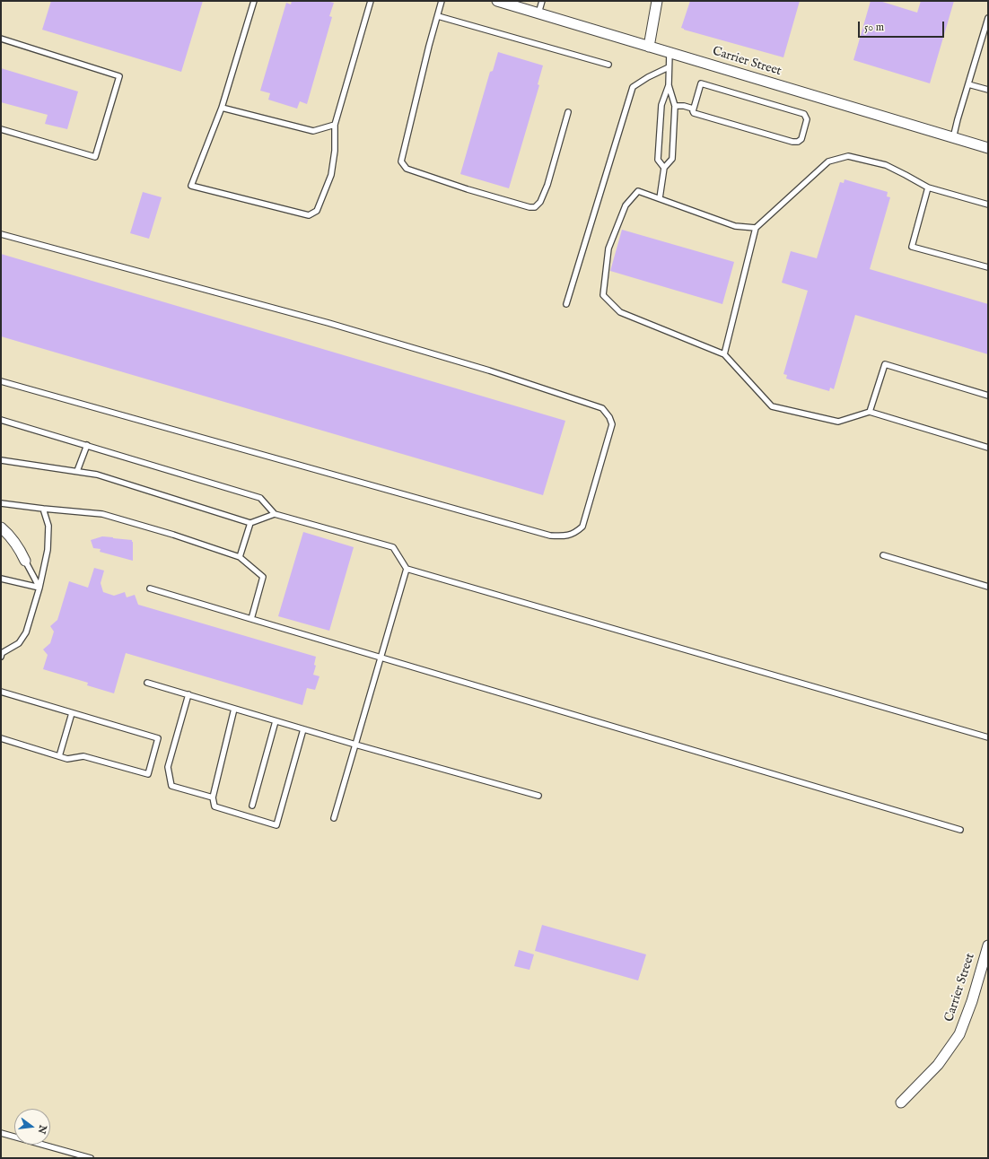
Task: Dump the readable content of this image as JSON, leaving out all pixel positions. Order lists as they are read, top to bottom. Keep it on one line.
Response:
{"streets":{"street":["Carrier Street"]},"scale_bar":"50 m","north":"right"}
